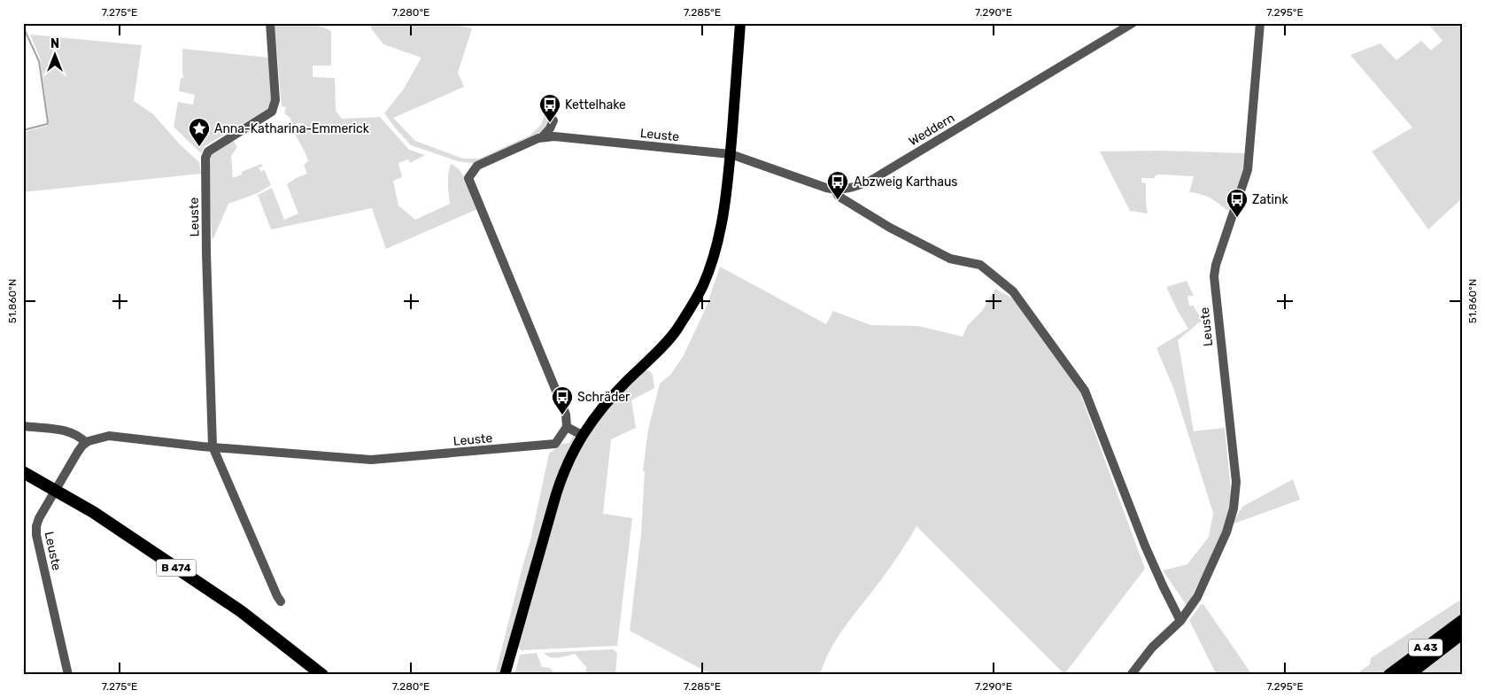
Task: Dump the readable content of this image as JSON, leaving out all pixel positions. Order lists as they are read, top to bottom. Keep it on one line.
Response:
{"streets":{"highway":["B 474","A 43"],"street":["Weddern","Leuste"]},"crossings":[["Weddern","Leuste"]],"places":{"bus stop":["Kettelhake","Abzweig Karthaus","Zatink","Schräder"],"place":["Anna-Katharina-Emmerick"]},"north":"top","coordinates":["7.275°E","7.280°E","7.285°E","7.290°E","7.295°E","51.860°N"]}
